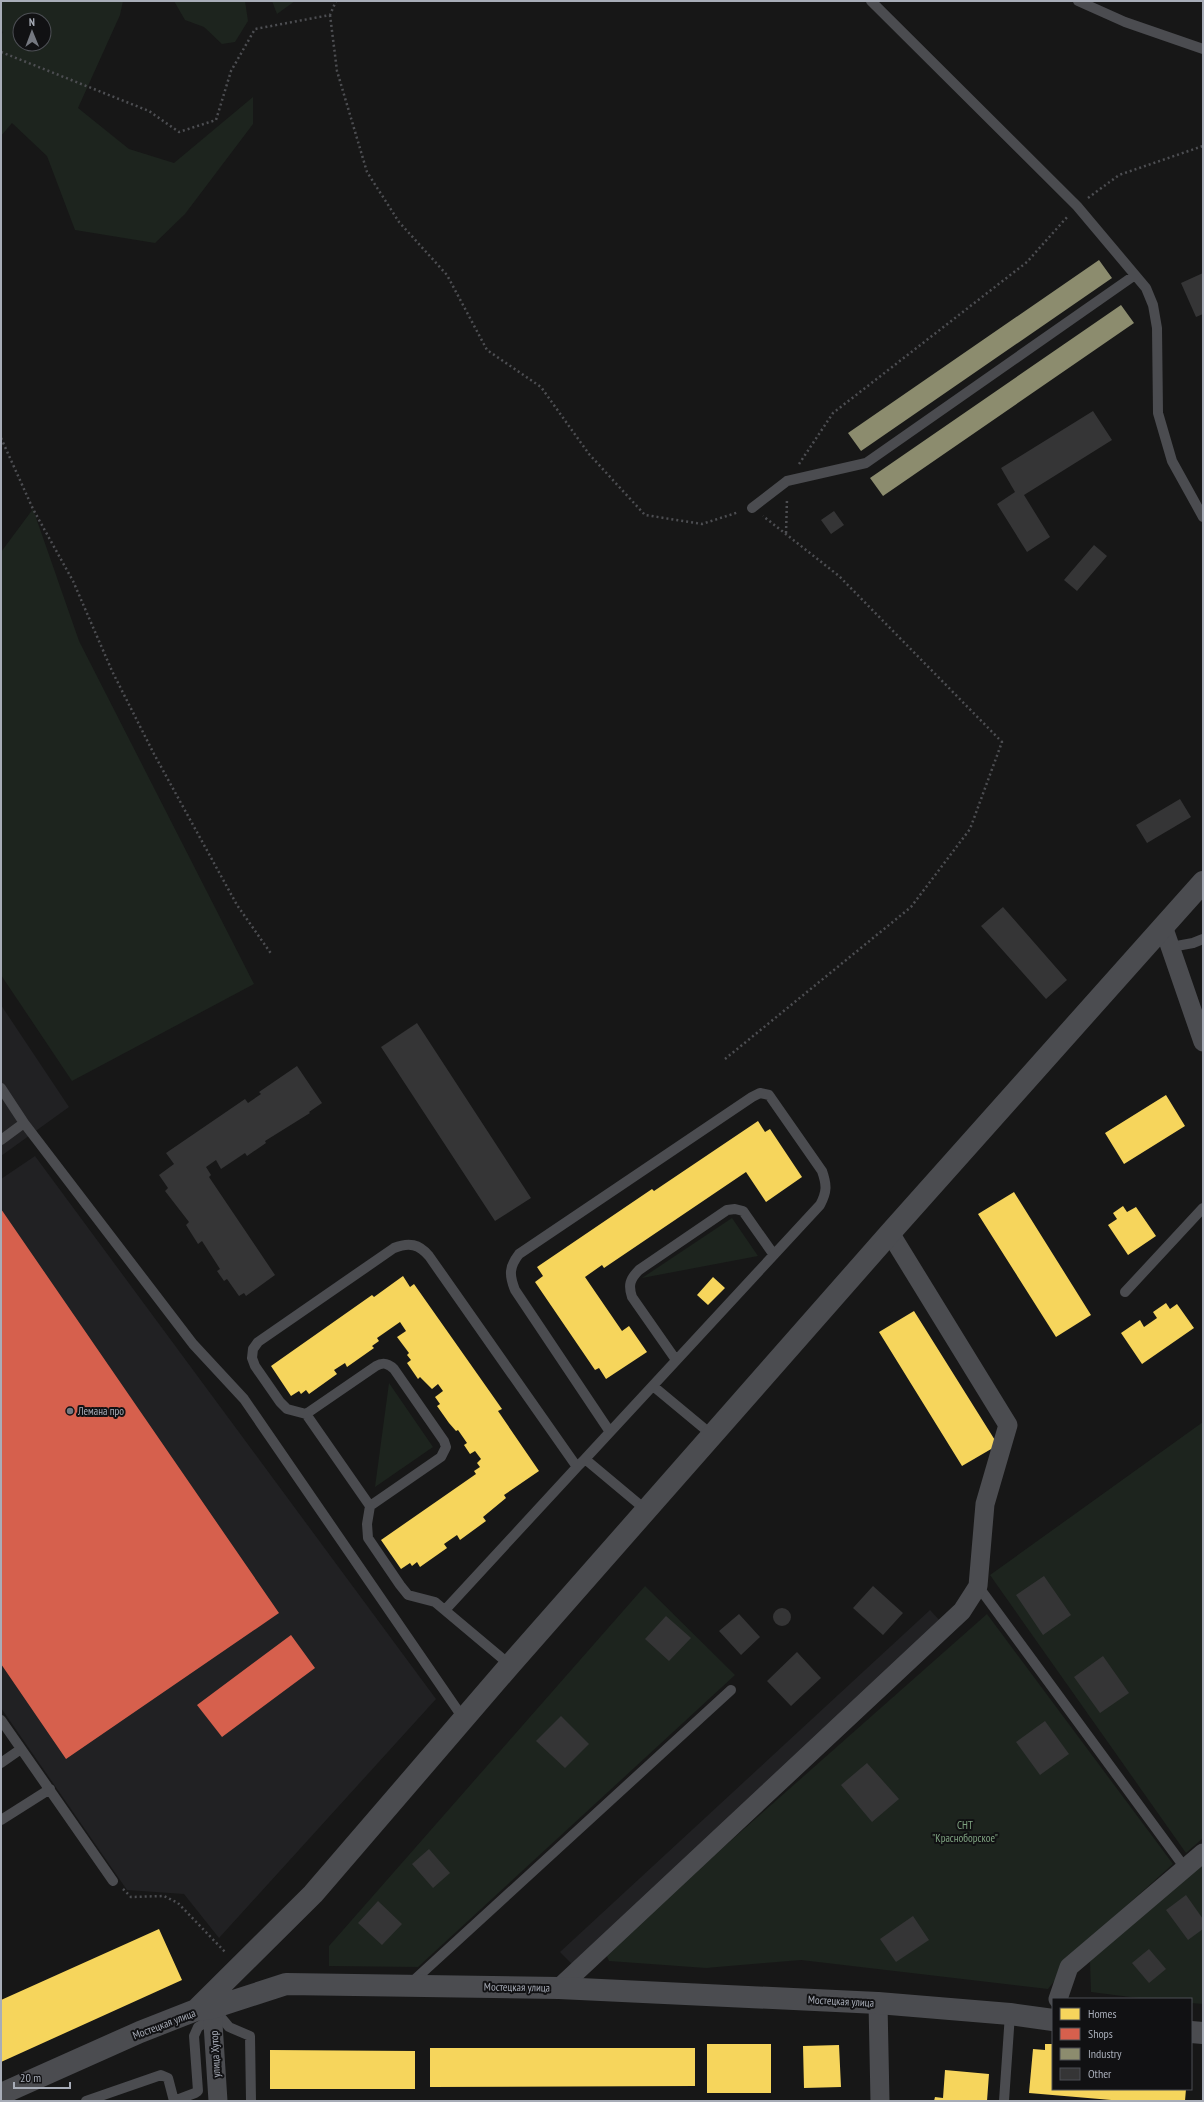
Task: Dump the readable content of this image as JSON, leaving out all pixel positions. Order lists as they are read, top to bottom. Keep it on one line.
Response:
{"streets":{"street":["Мостецкая улица","улица Хутор"]},"crossings":[["Мостецкая улица","улица Хутор"]],"parks":["СНТ \"Красноборское\""],"places":["Лемана про"],"legend":["Homes","Shops","Industry","Other"],"scale_bar":"20 m","north":"top"}
